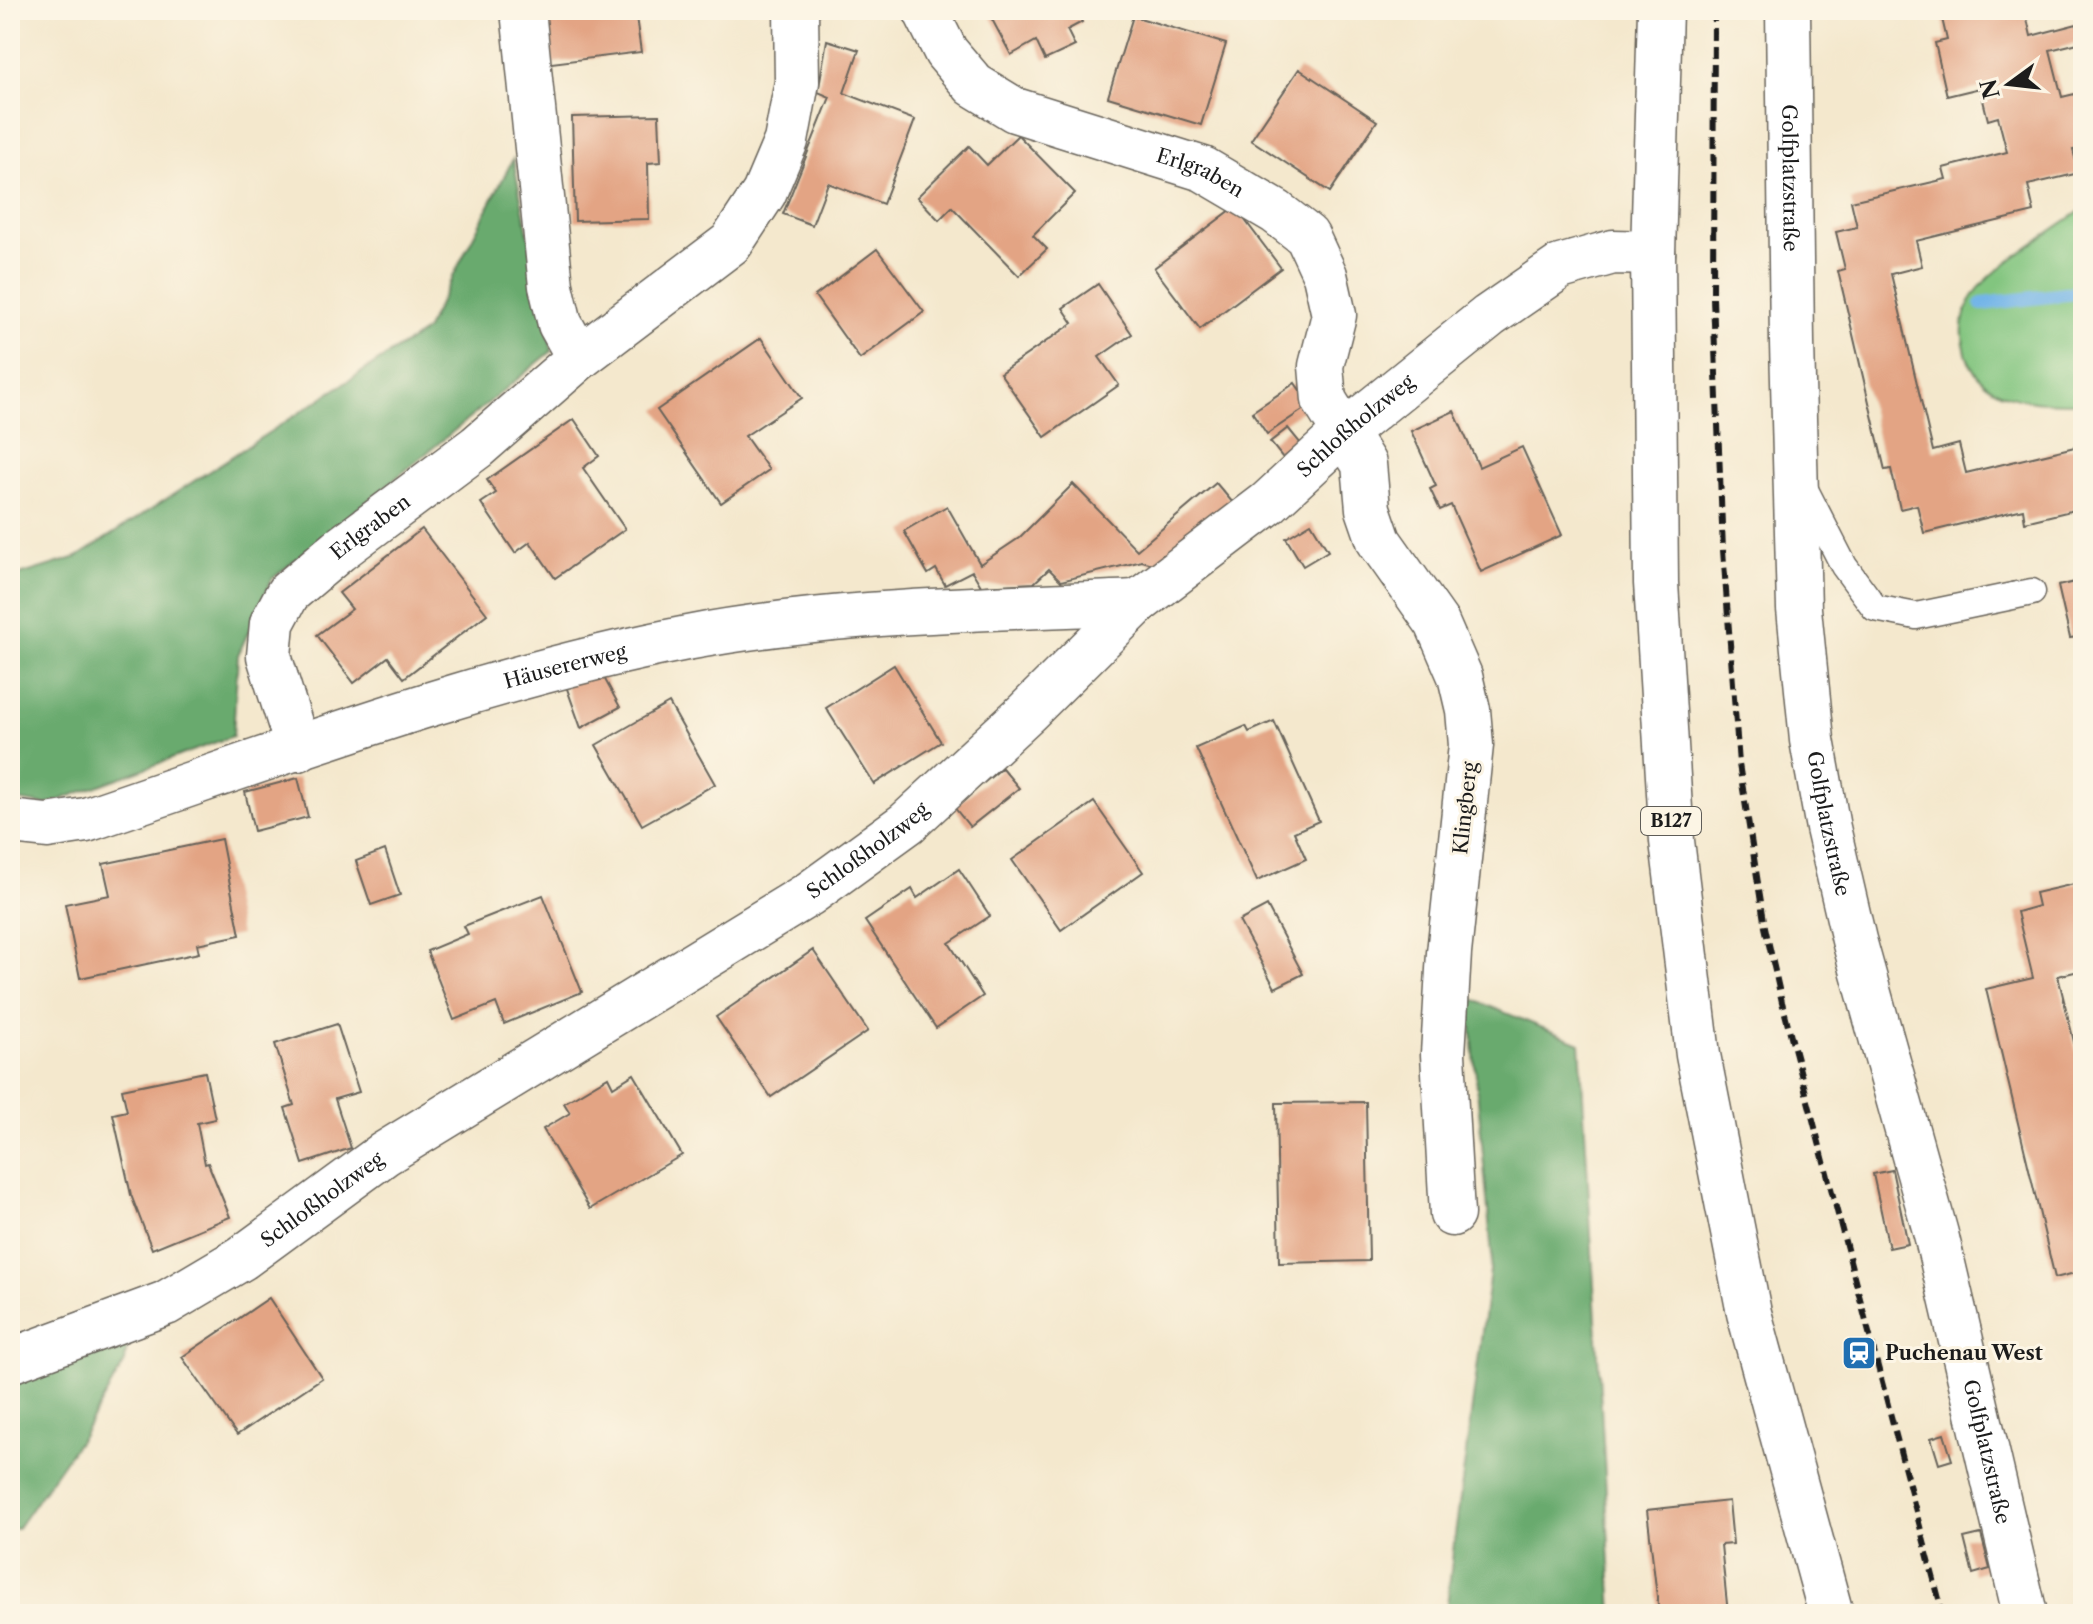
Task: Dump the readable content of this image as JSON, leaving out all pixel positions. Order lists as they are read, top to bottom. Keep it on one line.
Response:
{"streets":{"street":["Erlgraben","Golfplatzstraße","Schloßholzweg","Häusererweg","Klingberg","B127"]},"crossings":[["Erlgraben","Schloßholzweg"],["Erlgraben","Häusererweg"],["Erlgraben","Klingberg"],["Schloßholzweg","Häusererweg"],["Schloßholzweg","Klingberg"],["Schloßholzweg","B127"]],"places":{"station":["Puchenau West"]},"north":"left"}
